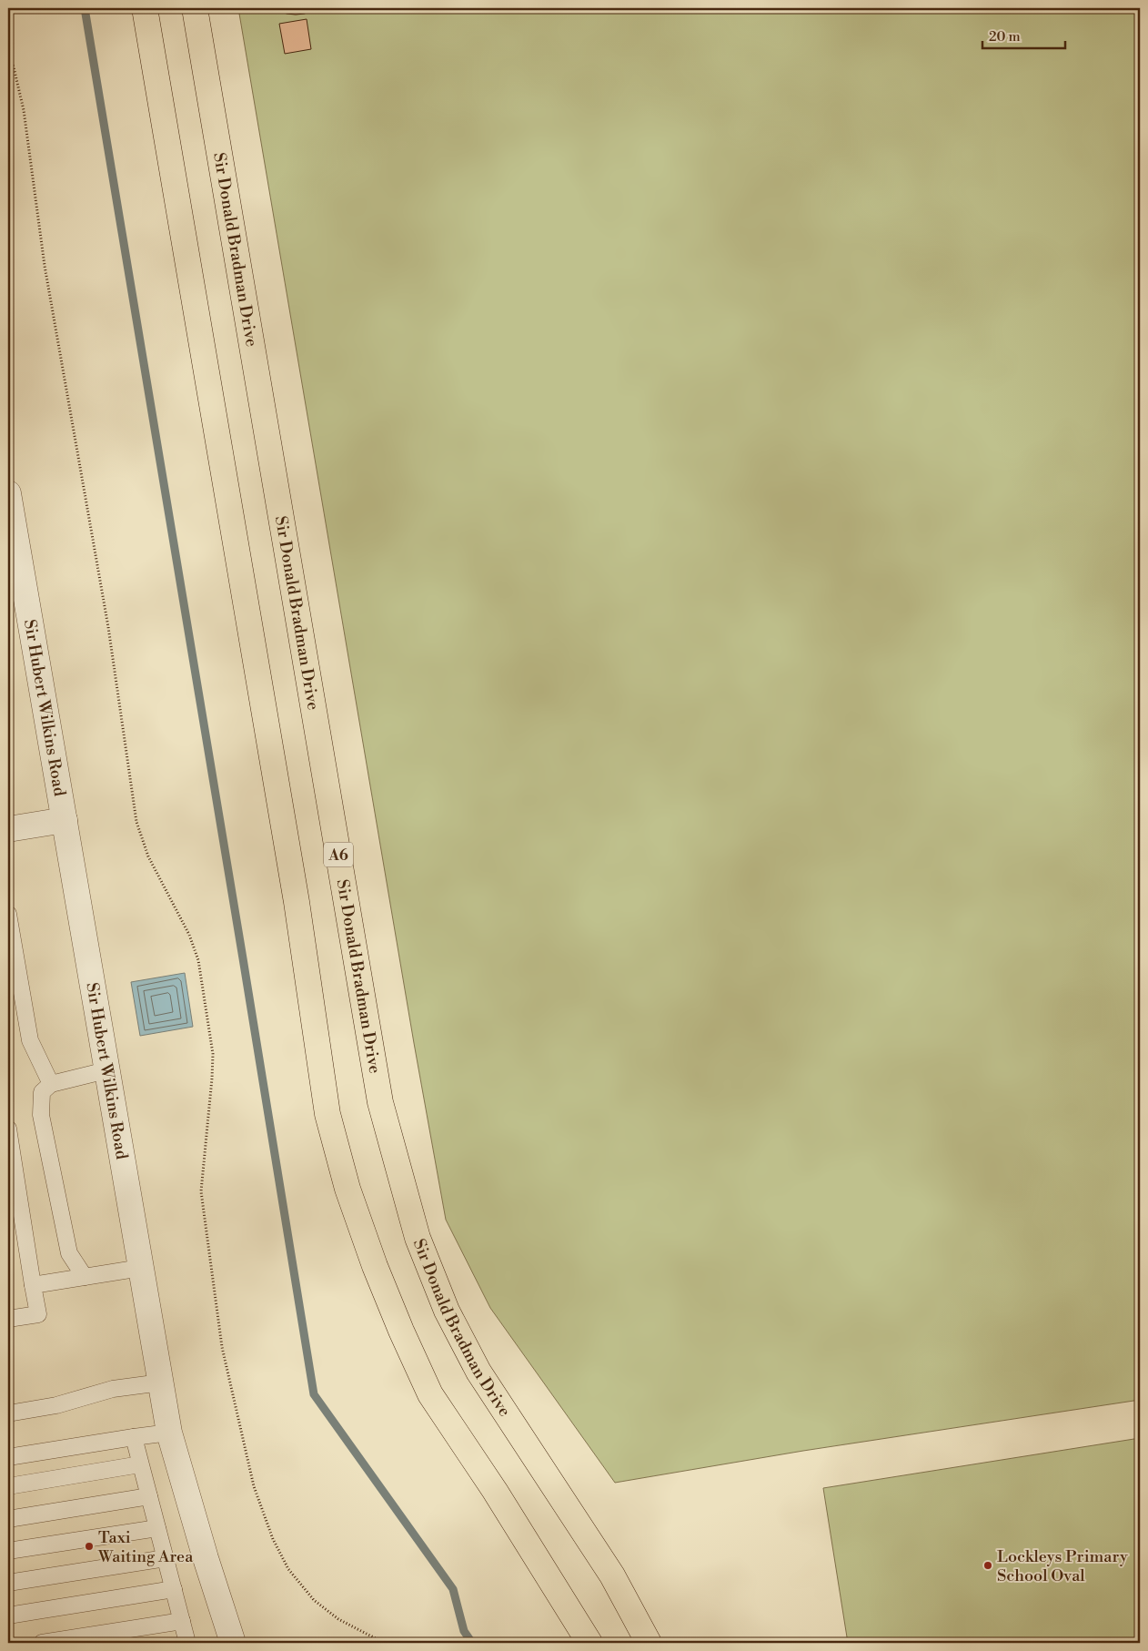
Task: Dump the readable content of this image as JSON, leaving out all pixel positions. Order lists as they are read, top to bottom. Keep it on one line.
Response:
{"streets":{"main road":["Sir Donald Bradman Drive","A6"],"street":["Sir Hubert Wilkins Road"]},"places":["Taxi Waiting Area","Lockleys Primary School Oval"],"scale_bar":"20 m"}
